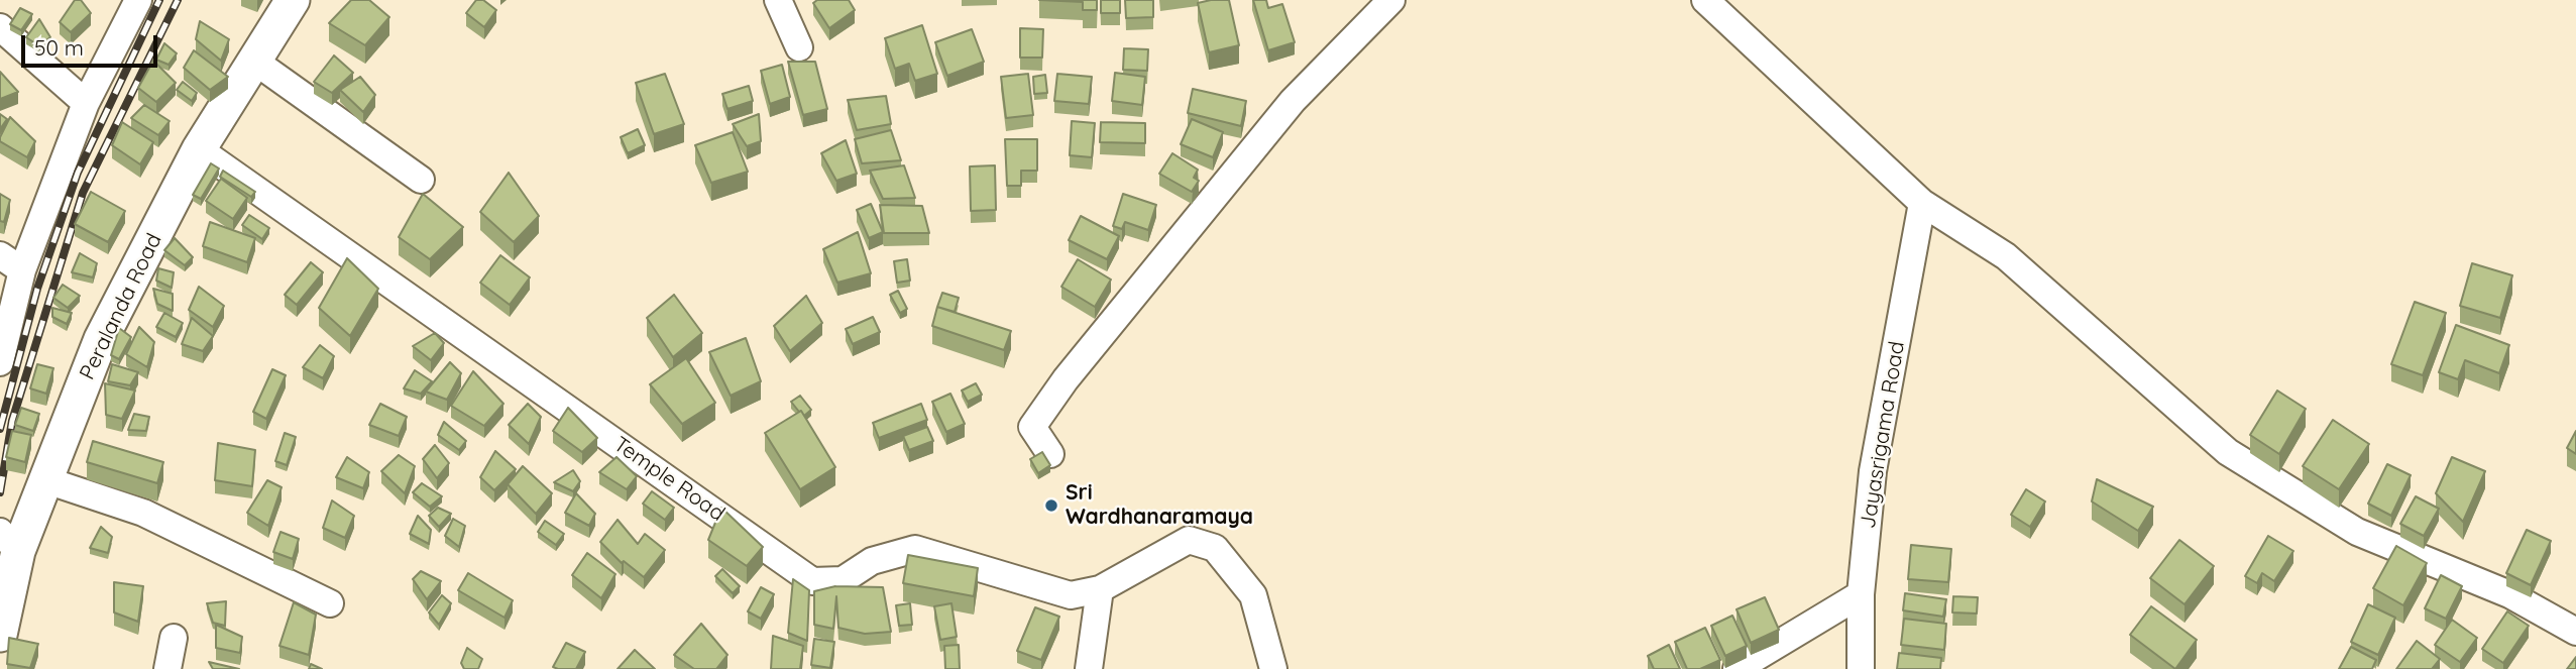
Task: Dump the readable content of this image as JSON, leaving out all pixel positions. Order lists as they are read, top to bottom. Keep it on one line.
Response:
{"streets":{"main road":["Peralanda Road"],"street":["Jayasrigama Road","Temple Road"]},"crossings":[["Peralanda Road","Temple Road"]],"places":["Sri Wardhanaramaya"],"scale_bar":"50 m"}
